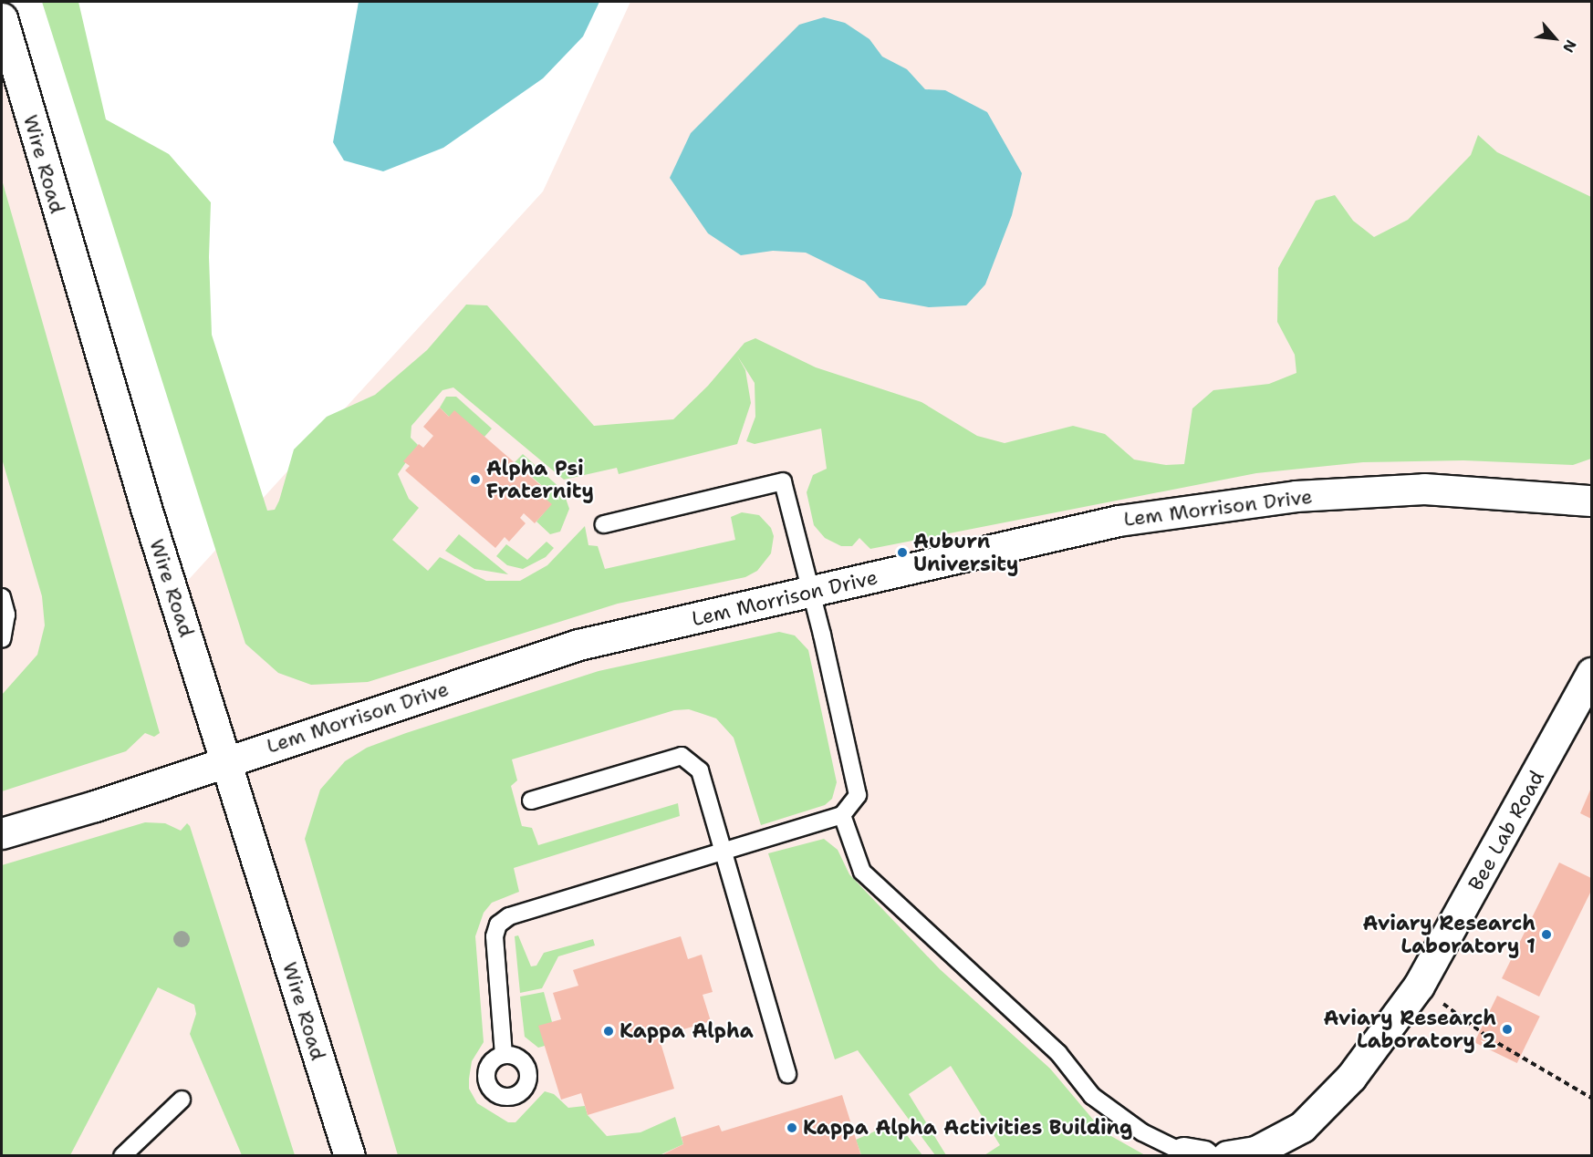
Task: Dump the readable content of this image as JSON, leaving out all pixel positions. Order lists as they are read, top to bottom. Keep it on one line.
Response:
{"streets":{"street":["Wire Road","Lem Morrison Drive","Bee Lab Road"]},"crossings":[["Wire Road","Lem Morrison Drive"]],"places":["Alpha Psi Fraternity","Auburn University","Aviary Research Laboratory 1","Aviary Research Laboratory 2","Kappa Alpha","Kappa Alpha Activities Building"],"north":"bottom right"}
